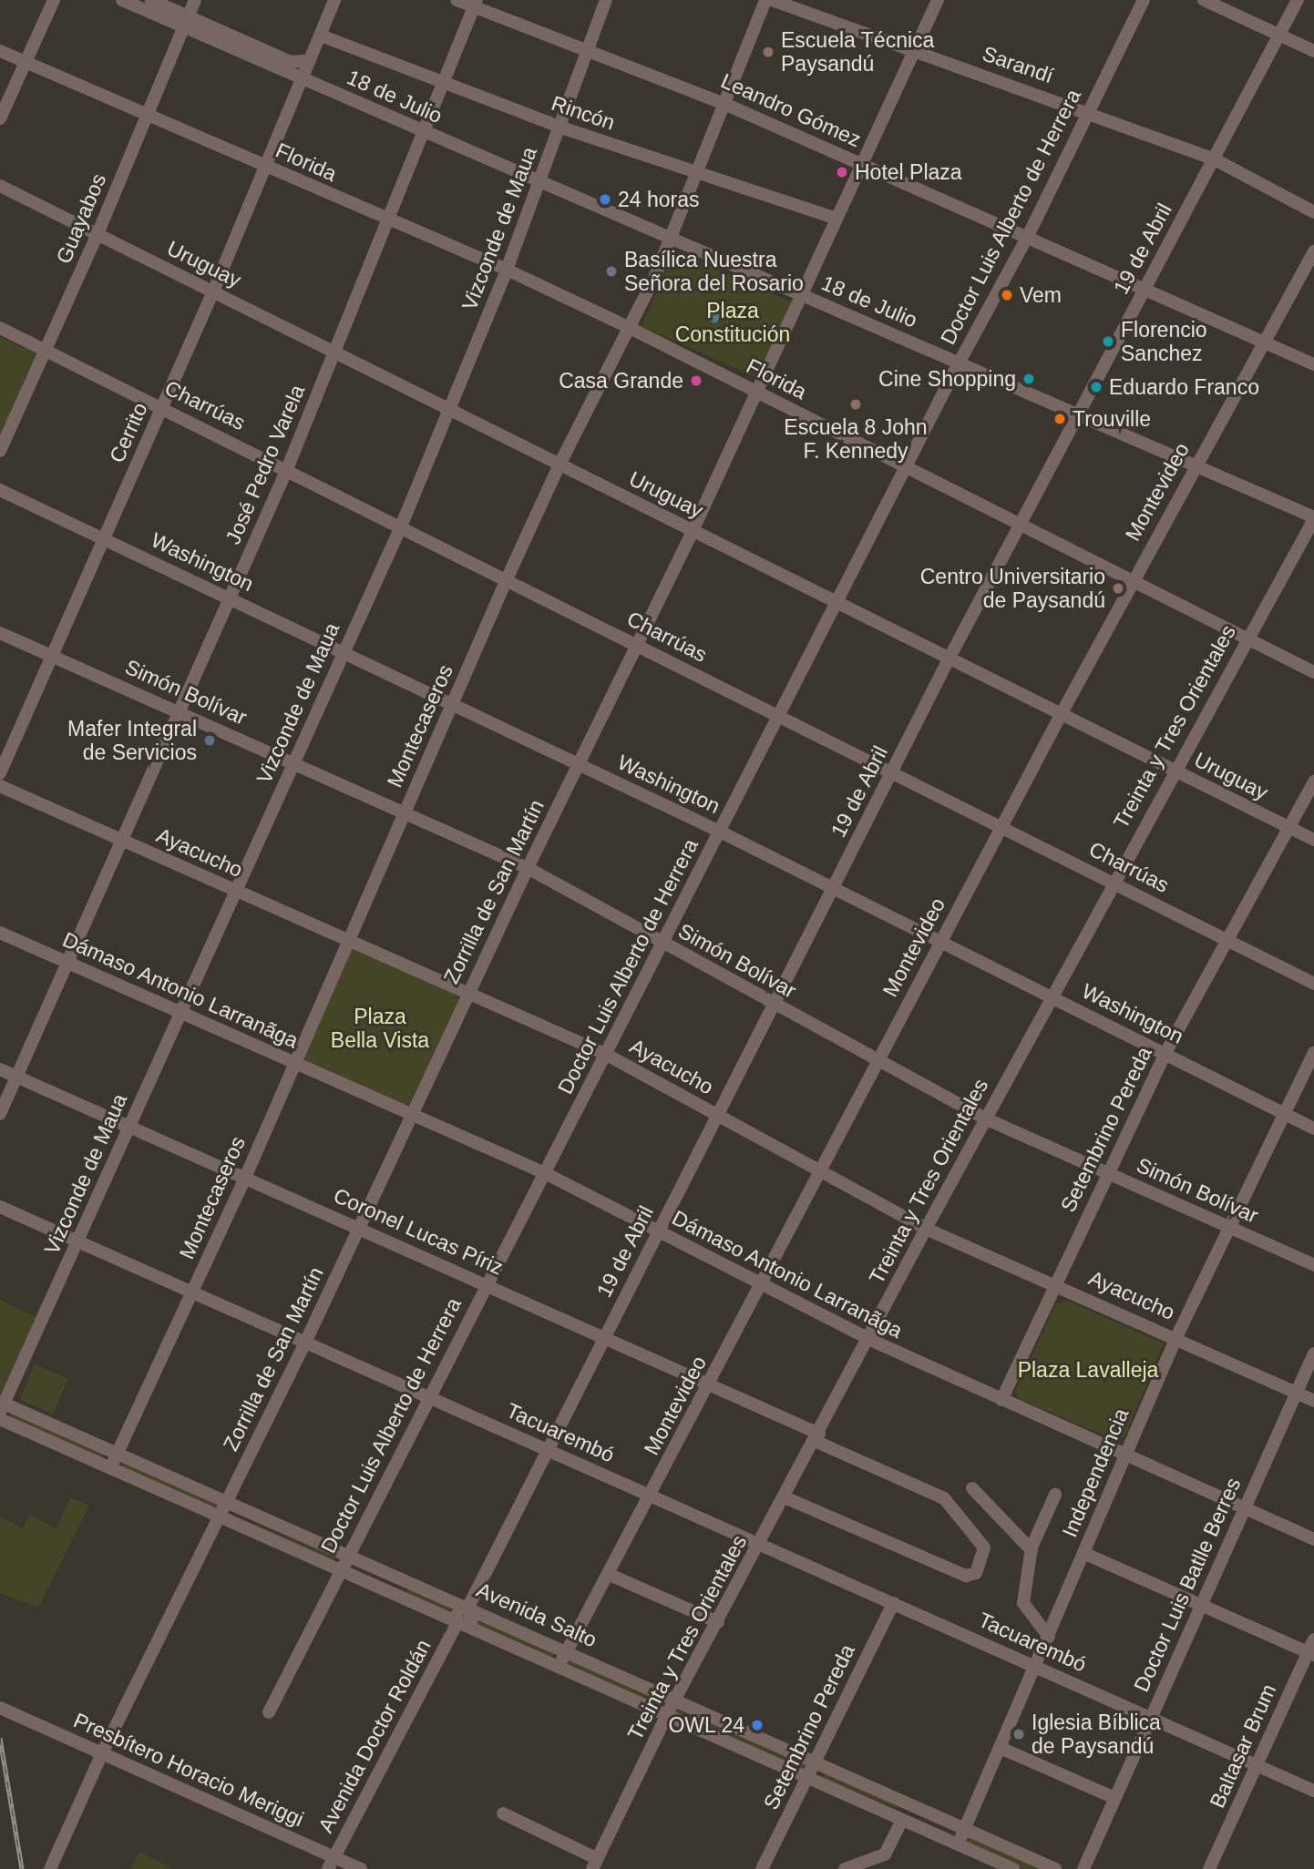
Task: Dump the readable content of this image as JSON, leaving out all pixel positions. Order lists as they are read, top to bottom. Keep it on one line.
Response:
{"streets":{"street":["Sarandí","18 de Julio","Leandro Gómez","Rincón","Florida","Doctor Luis Alberto de Herrera","Guayabos","Vizconde de Maua","19 de Abril","Uruguay","Charrúas","Cerrito","José Pedro Varela","Montevideo","Washington","Simón Bolívar","Montecaseros","Treinta y Tres Orientales","Ayacucho","Zorrilla de San Martín","Dámaso Antonio Larranãga","Setembrino Pereda","Coronel Lucas Píriz","Tacuarembó","Independencia","Doctor Luis Batlle Berres","Avenida Salto","Avenida Doctor Roldán","Baltasar Brum","Presbítero Horacio Meriggi"]},"crossings":[["Sarandí","Doctor Luis Alberto de Herrera"],["Sarandí","19 de Abril"],["Sarandí","Zorrilla de San Martín"],["18 de Julio","Doctor Luis Alberto de Herrera"],["18 de Julio","Guayabos"],["18 de Julio","Vizconde de Maua"],["18 de Julio","19 de Abril"],["18 de Julio","Cerrito"],["18 de Julio","José Pedro Varela"],["18 de Julio","Montevideo"],["18 de Julio","Montecaseros"],["18 de Julio","Treinta y Tres Orientales"],["18 de Julio","Zorrilla de San Martín"],["Leandro Gómez","Doctor Luis Alberto de Herrera"],["Leandro Gómez","Vizconde de Maua"],["Leandro Gómez","19 de Abril"],["Leandro Gómez","José Pedro Varela"],["Leandro Gómez","Montevideo"],["Leandro Gómez","Montecaseros"],["Leandro Gómez","Zorrilla de San Martín"],["Rincón","Vizconde de Maua"],["Rincón","Cerrito"],["Rincón","José Pedro Varela"],["Rincón","Montecaseros"],["Rincón","Zorrilla de San Martín"],["Florida","Doctor Luis Alberto de Herrera"],["Florida","Guayabos"],["Florida","Vizconde de Maua"],["Florida","19 de Abril"],["Florida","Cerrito"],["Florida","José Pedro Varela"],["Florida","Montevideo"],["Florida","Montecaseros"],["Florida","Treinta y Tres Orientales"],["Florida","Zorrilla de San Martín"],["Doctor Luis Alberto de Herrera","Uruguay"],["Doctor Luis Alberto de Herrera","Charrúas"],["Doctor Luis Alberto de Herrera","Washington"],["Doctor Luis Alberto de Herrera","Simón Bolívar"],["Doctor Luis Alberto de Herrera","Ayacucho"],["Doctor Luis Alberto de Herrera","Dámaso Antonio Larranãga"],["Doctor Luis Alberto de Herrera","Coronel Lucas Píriz"],["Doctor Luis Alberto de Herrera","Tacuarembó"],["Doctor Luis Alberto de Herrera","Avenida Salto"],["Guayabos","Uruguay"],["Guayabos","Charrúas"],["Vizconde de Maua","Uruguay"],["Vizconde de Maua","Charrúas"],["Vizconde de Maua","Washington"],["Vizconde de Maua","Simón Bolívar"],["Vizconde de Maua","Ayacucho"],["Vizconde de Maua","Dámaso Antonio Larranãga"],["Vizconde de Maua","Coronel Lucas Píriz"],["Vizconde de Maua","Tacuarembó"],["Vizconde de Maua","Avenida Salto"],["19 de Abril","Uruguay"],["19 de Abril","Charrúas"],["19 de Abril","Washington"],["19 de Abril","Simón Bolívar"],["19 de Abril","Ayacucho"],["19 de Abril","Dámaso Antonio Larranãga"],["19 de Abril","Coronel Lucas Píriz"],["19 de Abril","Tacuarembó"],["19 de Abril","Avenida Salto"],["Uruguay","Cerrito"],["Uruguay","José Pedro Varela"],["Uruguay","Montevideo"],["Uruguay","Montecaseros"],["Uruguay","Treinta y Tres Orientales"],["Uruguay","Zorrilla de San Martín"],["Uruguay","Setembrino Pereda"],["Charrúas","Cerrito"],["Charrúas","José Pedro Varela"],["Charrúas","Montevideo"],["Charrúas","Montecaseros"],["Charrúas","Treinta y Tres Orientales"],["Charrúas","Zorrilla de San Martín"],["Charrúas","Setembrino Pereda"],["Cerrito","Washington"],["Cerrito","Simón Bolívar"],["José Pedro Varela","Washington"],["José Pedro Varela","Simón Bolívar"],["José Pedro Varela","Ayacucho"],["José Pedro Varela","Dámaso Antonio Larranãga"],["José Pedro Varela","Coronel Lucas Píriz"],["Montevideo","Washington"],["Montevideo","Simón Bolívar"],["Montevideo","Ayacucho"],["Montevideo","Dámaso Antonio Larranãga"],["Montevideo","Coronel Lucas Píriz"],["Montevideo","Tacuarembó"],["Montevideo","Avenida Salto"],["Washington","Montecaseros"],["Washington","Treinta y Tres Orientales"],["Washington","Zorrilla de San Martín"],["Washington","Setembrino Pereda"],["Washington","Independencia"],["Simón Bolívar","Montecaseros"],["Simón Bolívar","Treinta y Tres Orientales"],["Simón Bolívar","Zorrilla de San Martín"],["Simón Bolívar","Setembrino Pereda"],["Simón Bolívar","Independencia"],["Montecaseros","Ayacucho"],["Montecaseros","Dámaso Antonio Larranãga"],["Montecaseros","Coronel Lucas Píriz"],["Montecaseros","Tacuarembó"],["Montecaseros","Avenida Salto"],["Treinta y Tres Orientales","Ayacucho"],["Treinta y Tres Orientales","Dámaso Antonio Larranãga"],["Treinta y Tres Orientales","Coronel Lucas Píriz"],["Treinta y Tres Orientales","Tacuarembó"],["Treinta y Tres Orientales","Avenida Salto"],["Ayacucho","Zorrilla de San Martín"],["Ayacucho","Setembrino Pereda"],["Ayacucho","Independencia"],["Ayacucho","Doctor Luis Batlle Berres"],["Zorrilla de San Martín","Dámaso Antonio Larranãga"],["Zorrilla de San Martín","Coronel Lucas Píriz"],["Zorrilla de San Martín","Tacuarembó"],["Zorrilla de San Martín","Avenida Salto"],["Zorrilla de San Martín","Presbítero Horacio Meriggi"],["Dámaso Antonio Larranãga","Setembrino Pereda"],["Dámaso Antonio Larranãga","Independencia"],["Dámaso Antonio Larranãga","Doctor Luis Batlle Berres"],["Setembrino Pereda","Tacuarembó"],["Setembrino Pereda","Avenida Salto"],["Tacuarembó","Independencia"],["Tacuarembó","Doctor Luis Batlle Berres"],["Tacuarembó","Baltasar Brum"],["Independencia","Avenida Salto"],["Avenida Salto","Avenida Doctor Roldán"],["Avenida Doctor Roldán","Presbítero Horacio Meriggi"]],"parks":["Plaza Constitución","Plaza Bella Vista","Plaza Lavalleja"],"places":["Escuela Técnica Paysandú","Hotel Plaza","24 horas","Basílica Nuestra Señora del Rosario","Vem","Florencio Sanchez","Cine Shopping","Casa Grande","Eduardo Franco","Escuela 8 John F. Kennedy","Trouville","Centro Universitario de Paysandú","Mafer Integral de Servicios","OWL 24","Iglesia Bíblica de Paysandú"]}
